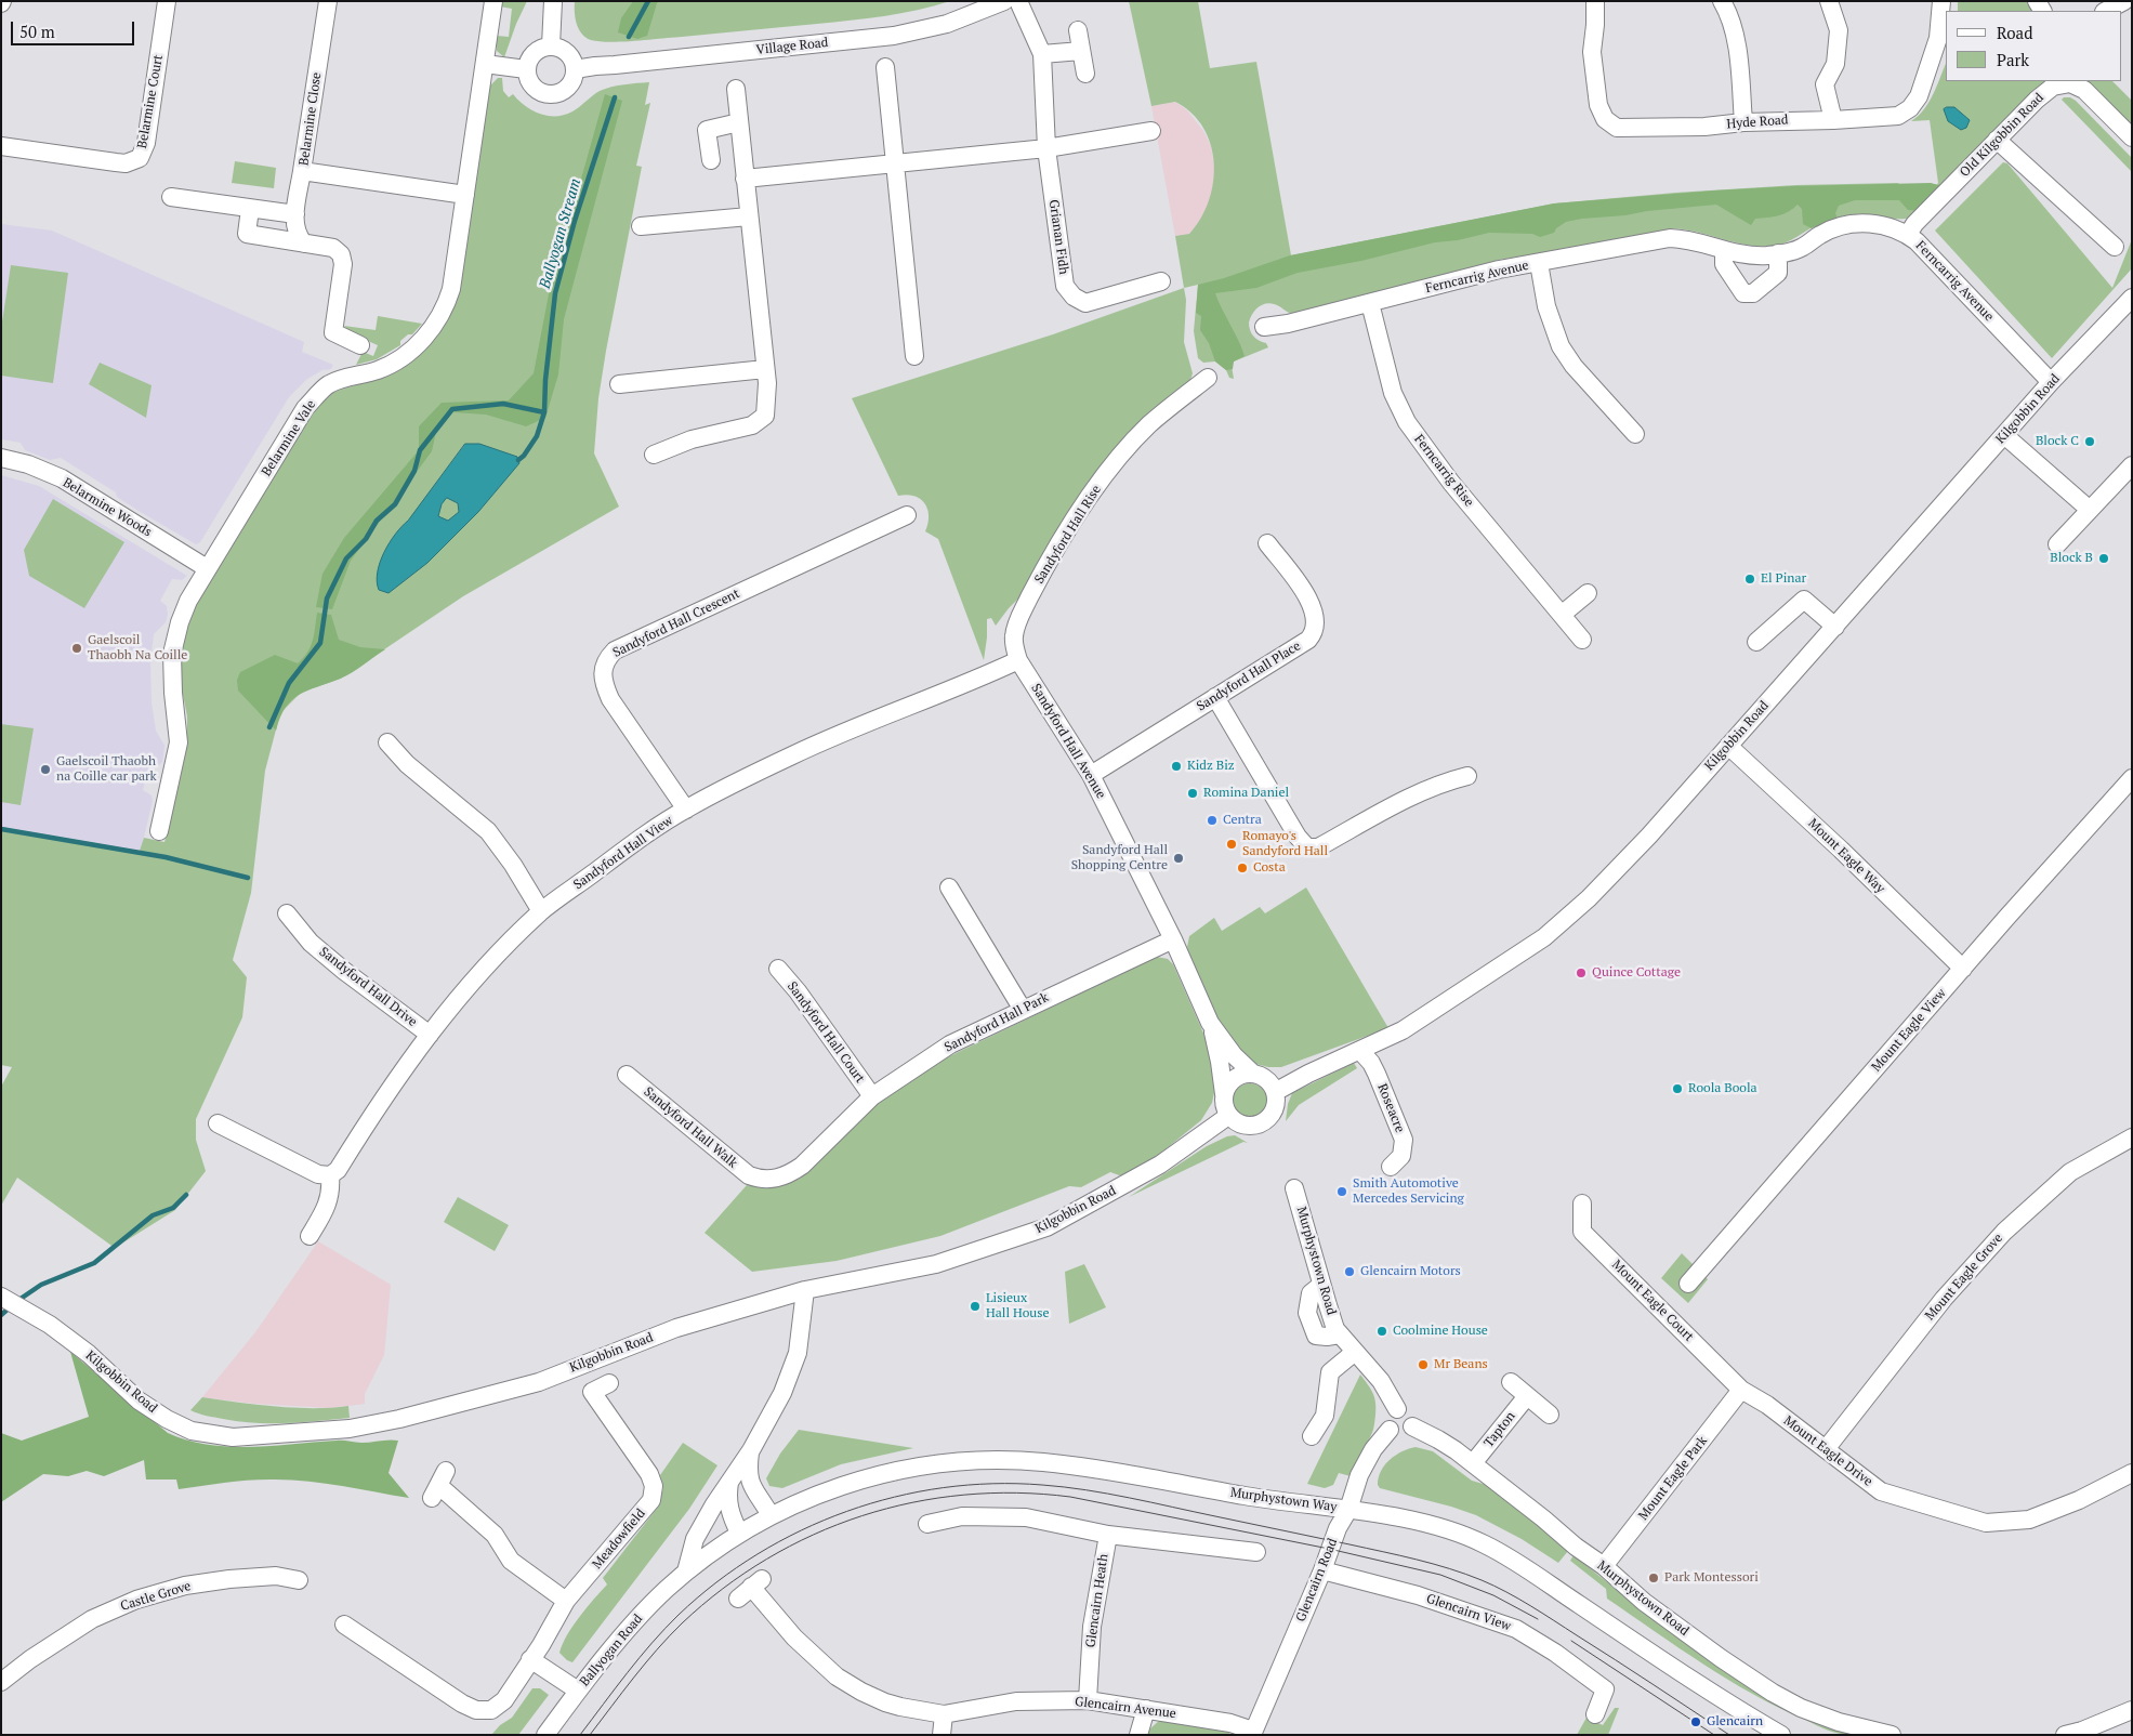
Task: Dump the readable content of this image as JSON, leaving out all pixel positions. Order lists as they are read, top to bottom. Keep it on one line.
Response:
{"streets":{"street":["Village Road","Belarmine Court","Belarmine Close","Hyde Road","Old Kilgobbin Road","Grianan Fidh","Ferncarrig Avenue","Kilgobbin Road","Belarmine Vale","Ferncarrig Rise","Belarmine Woods","Sandyford Hall Rise","Sandyford Hall Crescent","Sandyford Hall Place","Sandyford Hall Avenue","Sandyford Hall View","Mount Eagle Way","Sandyford Hall Drive","Sandyford Hall Park","Mount Eagle View","Sandyford Hall Court","Roseacre","Sandyford Hall Walk","Murphystown Road","Mount Eagle Grove","Mount Eagle Court","Tapton","Mount Eagle Drive","Mount Eagle Park","Murphystown Way","Meadowfield","Glencairn Road","Castle Grove","Glencairn Heath","Glencairn View","Ballyogan Road","Glencairn Avenue"]},"crossings":[["Belarmine Close","Belarmine Vale"],["Old Kilgobbin Road","Ferncarrig Avenue"],["Ferncarrig Avenue","Kilgobbin Road"],["Ferncarrig Avenue","Ferncarrig Rise"],["Kilgobbin Road","Sandyford Hall Avenue"],["Kilgobbin Road","Mount Eagle Way"],["Kilgobbin Road","Roseacre"],["Belarmine Vale","Belarmine Woods"],["Sandyford Hall Rise","Sandyford Hall Avenue"],["Sandyford Hall Crescent","Sandyford Hall View"],["Sandyford Hall Place","Sandyford Hall Avenue"],["Sandyford Hall Avenue","Sandyford Hall View"],["Sandyford Hall Avenue","Sandyford Hall Park"],["Sandyford Hall View","Sandyford Hall Drive"],["Mount Eagle Way","Mount Eagle View"],["Sandyford Hall Park","Sandyford Hall Court"],["Sandyford Hall Park","Sandyford Hall Walk"],["Murphystown Road","Tapton"],["Murphystown Road","Mount Eagle Park"],["Murphystown Road","Glencairn Road"],["Mount Eagle Grove","Mount Eagle Drive"],["Mount Eagle Court","Mount Eagle Drive"],["Mount Eagle Court","Mount Eagle Park"],["Mount Eagle Drive","Mount Eagle Park"],["Murphystown Way","Glencairn Road"],["Murphystown Way","Ballyogan Road"],["Glencairn Road","Glencairn View"],["Glencairn Road","Glencairn Avenue"],["Glencairn Heath","Glencairn Avenue"]],"water":["Ballyogan Stream"],"places":["Block C","Block B","El Pinar","Gaelscoil Thaobh Na Coille","Kidz Biz","Gaelscoil Thaobh na Coille car park","Romina Daniel","Centra","Romayo's Sandyford Hall","Sandyford Hall Shopping Centre","Costa","Quince Cottage","Roola Boola","Smith Automotive Mercedes Servicing","Glencairn Motors","Lisieux Hall House","Coolmine House","Mr Beans","Park Montessori","Glencairn"],"legend":["Road","Park"],"scale_bar":"50 m"}
